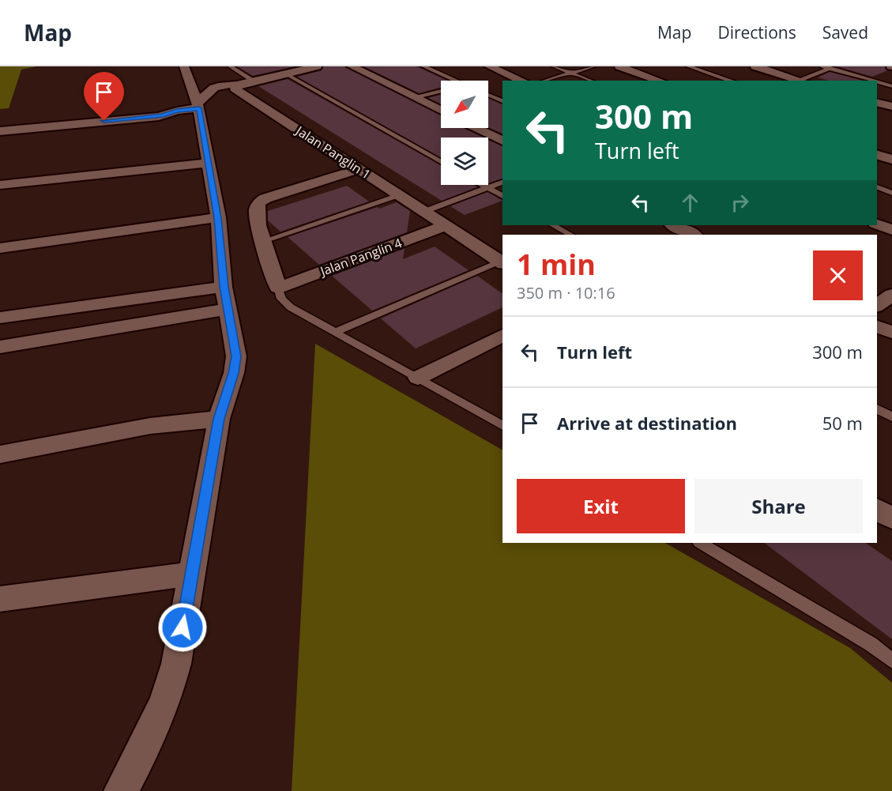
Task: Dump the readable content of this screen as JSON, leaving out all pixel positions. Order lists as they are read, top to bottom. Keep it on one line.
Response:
{"streets":{"street":["Jalan Panglin 1","Jalan Panglin 4"]},"crossings":[["Jalan Panglin 1","Jalan Panglin 4"]],"north":"bottom left","page":{"header":"Map","nav":["Map","Directions","Saved"],"turn":["300 m","Turn left"],"heading":["1 min","350 m · 10:16"],"list":[{"name":"Turn left","value":"300 m"},{"name":"Arrive at destination","value":"50 m"}],"buttons":["Exit","Share"]}}
